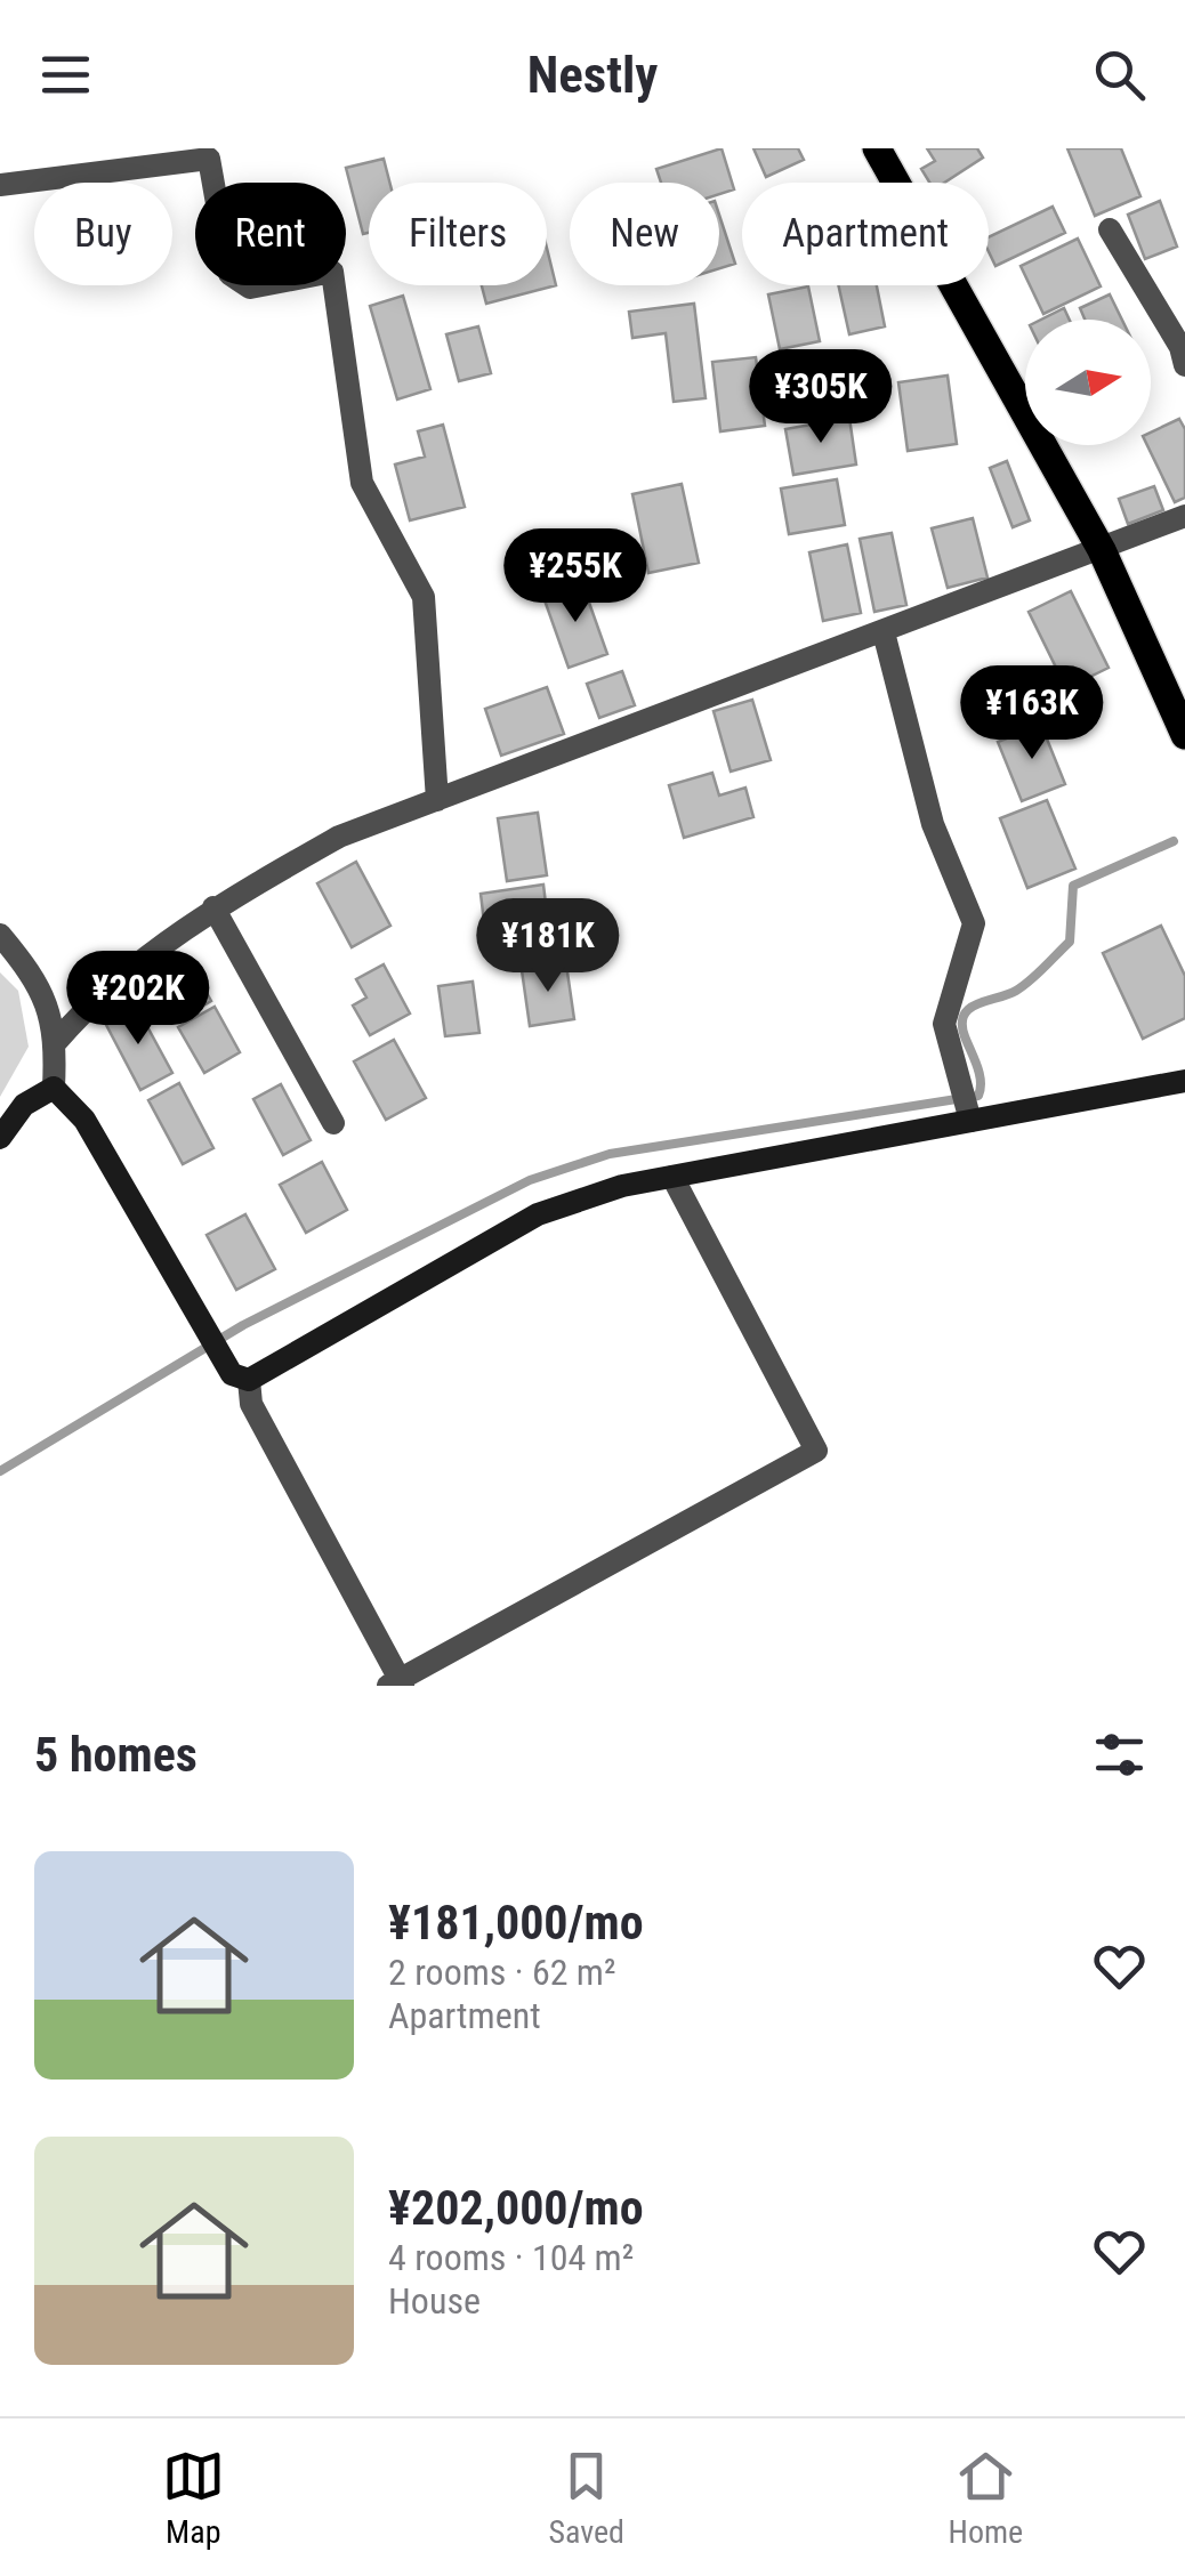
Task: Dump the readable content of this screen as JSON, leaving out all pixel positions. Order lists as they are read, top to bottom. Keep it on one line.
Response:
{"north":"right","page":{"header":"Nestly","chip":["Buy","Rent","Filters","New","Apartment"],"price":["¥305K","¥255K","¥163K","¥181K","¥202K"],"heading":"5 homes","list":[{"name":"¥181,000/mo","note":"2 rooms · 62 m² · Apartment"},{"name":"¥202,000/mo","note":"4 rooms · 104 m² · House"}],"tabs":["Map","Saved","Home"]}}
